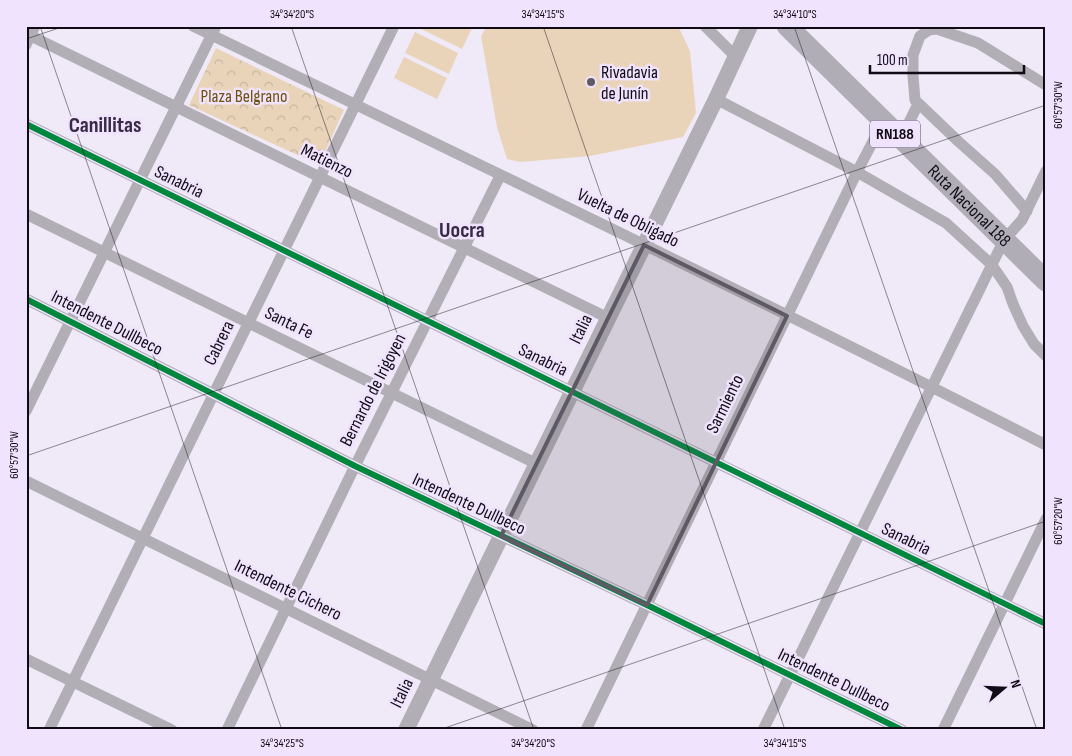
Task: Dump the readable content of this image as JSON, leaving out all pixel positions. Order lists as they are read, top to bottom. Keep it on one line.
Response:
{"streets":{"highway":["RN188","Ruta Nacional 188"],"street":["Matienzo","Sanabria","Vuelta de Obligado","Intendente Dullbeco","Santa Fe","Italia","Cabrera","Bernardo de Irigoyen","Sarmiento","Intendente Cichero"]},"crossings":[["Matienzo","Italia"],["Matienzo","Cabrera"],["Matienzo","Bernardo de Irigoyen"],["Sanabria","Italia"],["Sanabria","Cabrera"],["Sanabria","Bernardo de Irigoyen"],["Sanabria","Sarmiento"],["Ruta Nacional 188","Sarmiento"],["Vuelta de Obligado","Italia"],["Vuelta de Obligado","Cabrera"],["Vuelta de Obligado","Bernardo de Irigoyen"],["Vuelta de Obligado","Sarmiento"],["Intendente Dullbeco","Italia"],["Intendente Dullbeco","Cabrera"],["Intendente Dullbeco","Bernardo de Irigoyen"],["Intendente Dullbeco","Sarmiento"],["Santa Fe","Italia"],["Santa Fe","Cabrera"],["Santa Fe","Bernardo de Irigoyen"],["Italia","Intendente Cichero"],["Cabrera","Intendente Cichero"],["Bernardo de Irigoyen","Intendente Cichero"]],"districts":["Canillitas","Uocra"],"parks":["Plaza Belgrano"],"places":["Rivadavia de Junín"],"scale_bar":"100 m","north":"right","coordinates":["34°34'20\"S","34°34'15\"S","34°34'10\"S","60°57'30\"W","60°57'20\"W","34°34'25\"S"]}
